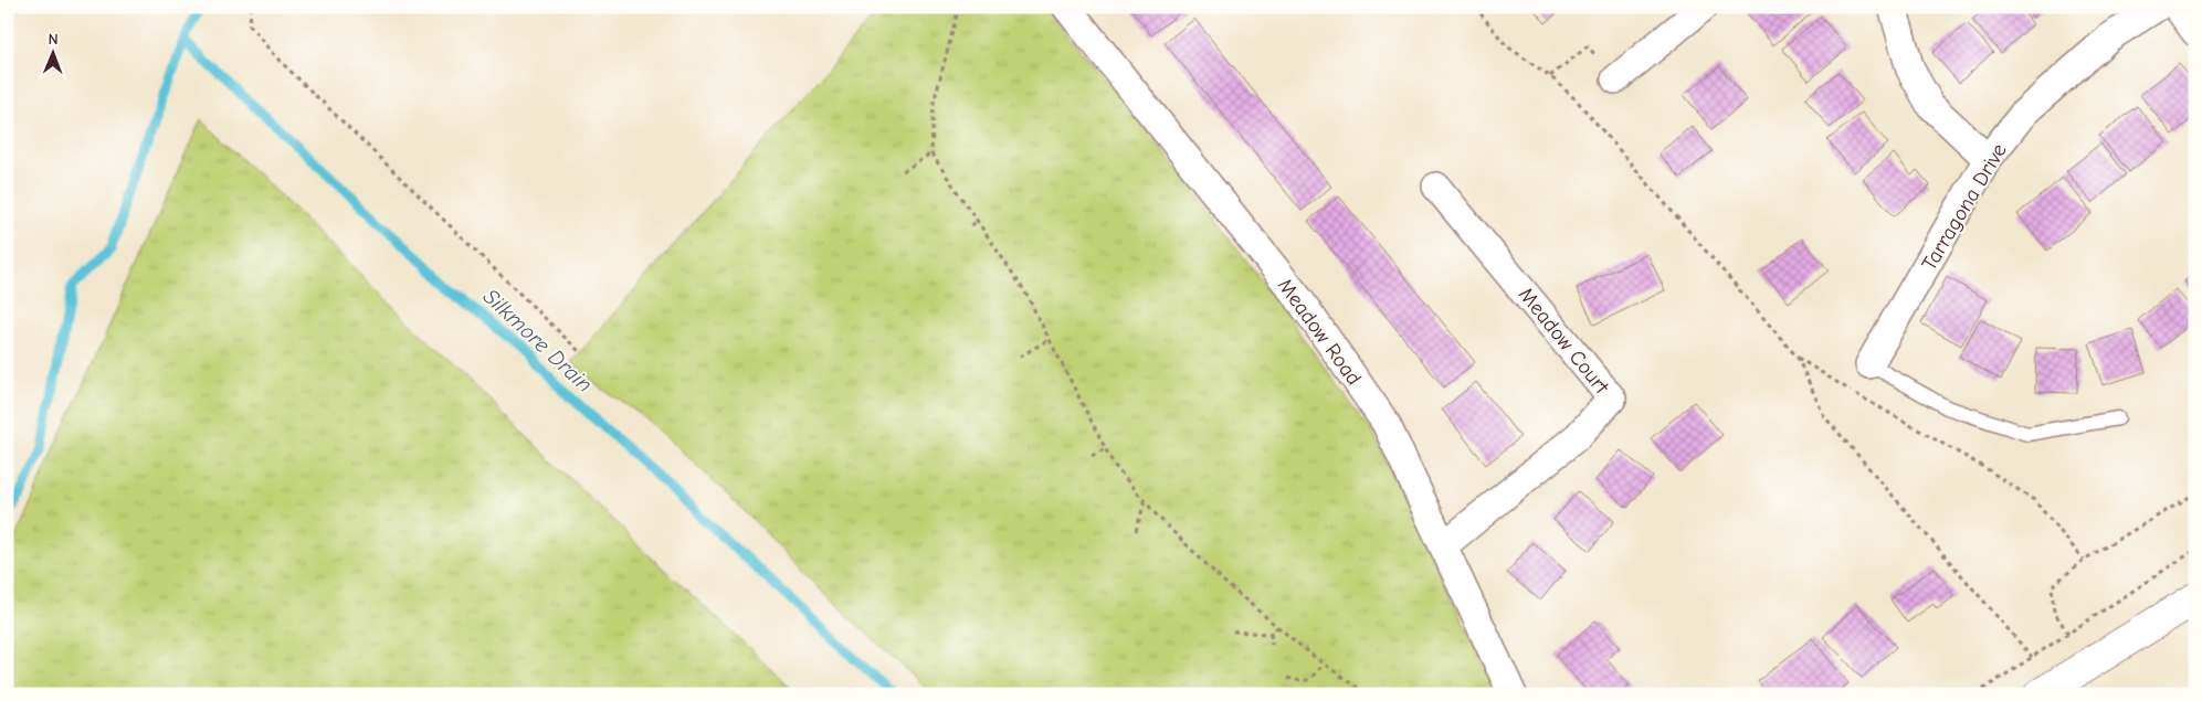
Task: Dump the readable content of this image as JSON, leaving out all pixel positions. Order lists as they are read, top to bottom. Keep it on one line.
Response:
{"streets":{"street":["Tarragona Drive","Meadow Road","Meadow Court"]},"crossings":[["Meadow Road","Meadow Court"]],"water":["Silkmore Drain"],"north":"top"}
